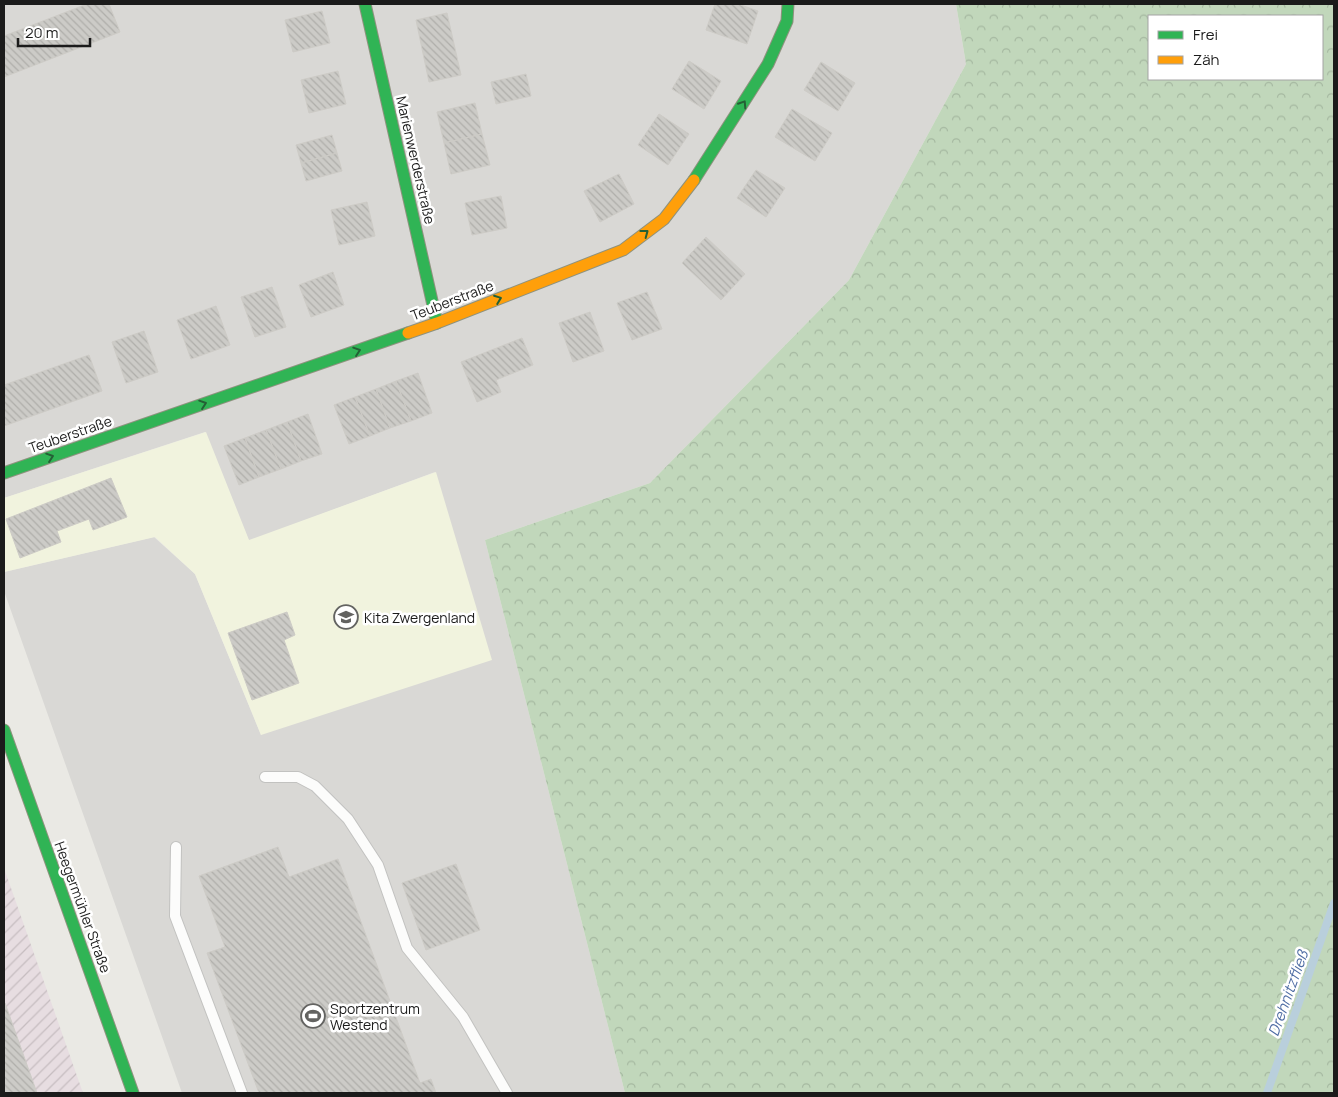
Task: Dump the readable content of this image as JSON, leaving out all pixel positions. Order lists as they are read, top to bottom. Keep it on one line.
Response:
{"streets":{"street":["Marienwerderstraße","Teuberstraße","Heegermühler Straße"]},"crossings":[["Marienwerderstraße","Teuberstraße"]],"one_way":["Teuberstraße"],"water":["Drehnitzfließ"],"places":{"school or university":["Kita Zwergenland"],"sports":["Sportzentrum Westend"]},"legend":["Frei","Zäh"],"scale_bar":"20 m"}
